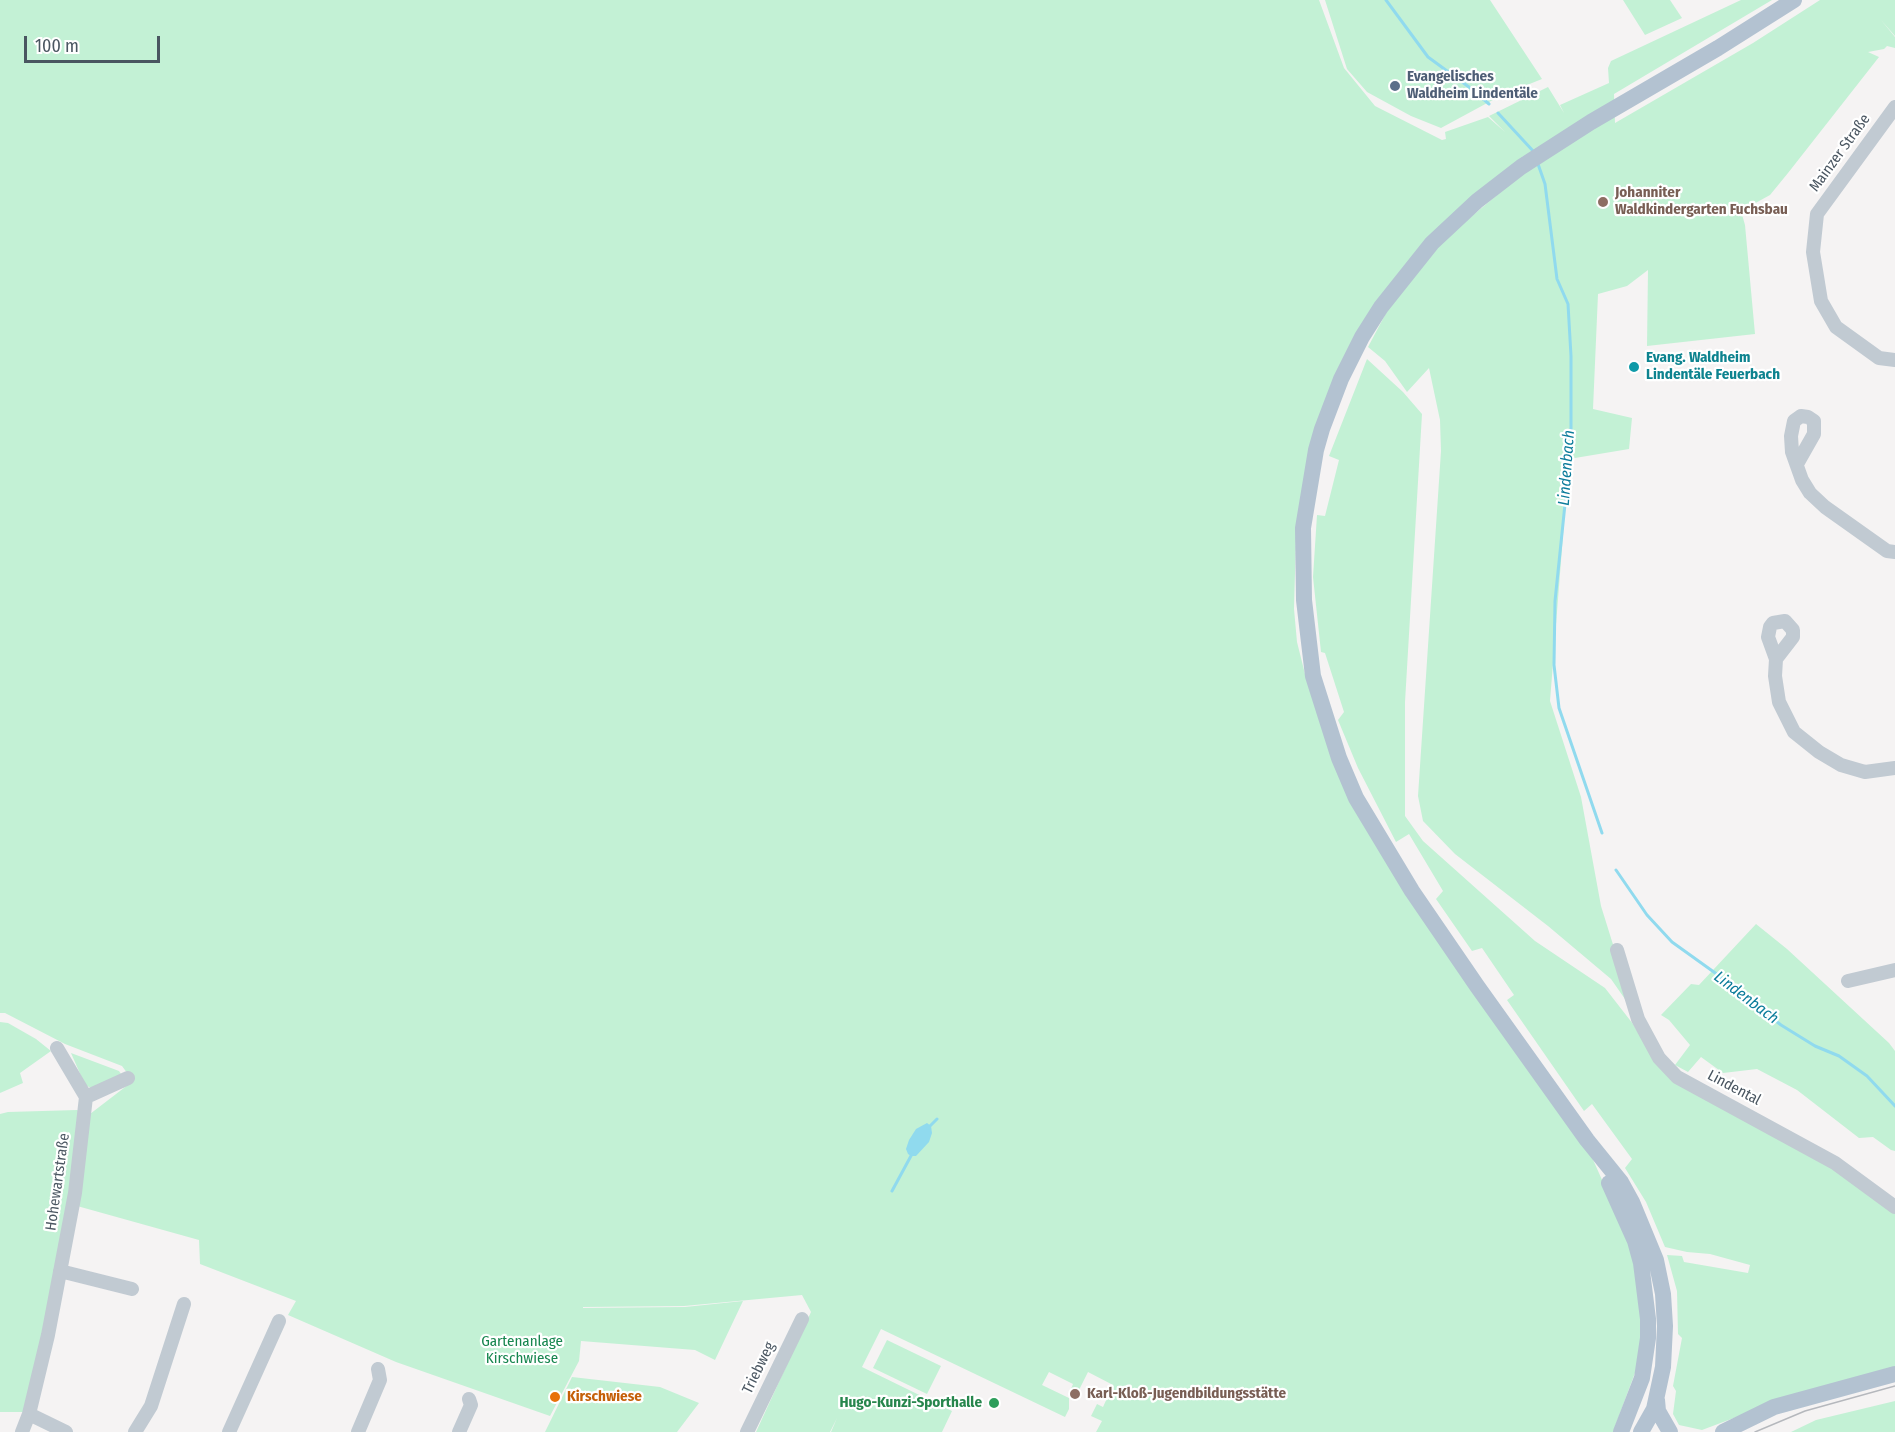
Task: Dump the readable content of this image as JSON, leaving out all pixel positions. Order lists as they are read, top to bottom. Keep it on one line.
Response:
{"streets":{"street":["Mainzer Straße","Lindental","Hohewartstraße","Triebweg"]},"water":["Lindenbach"],"parks":["Gartenanlage Kirschwiese"],"places":["Evangelisches Waldheim Lindentäle","Johanniter Waldkindergarten Fuchsbau","Evang. Waldheim Lindentäle Feuerbach","Karl-Kloß-Jugendbildungsstätte","Kirschwiese","Hugo-Kunzi-Sporthalle"],"scale_bar":"100 m"}
